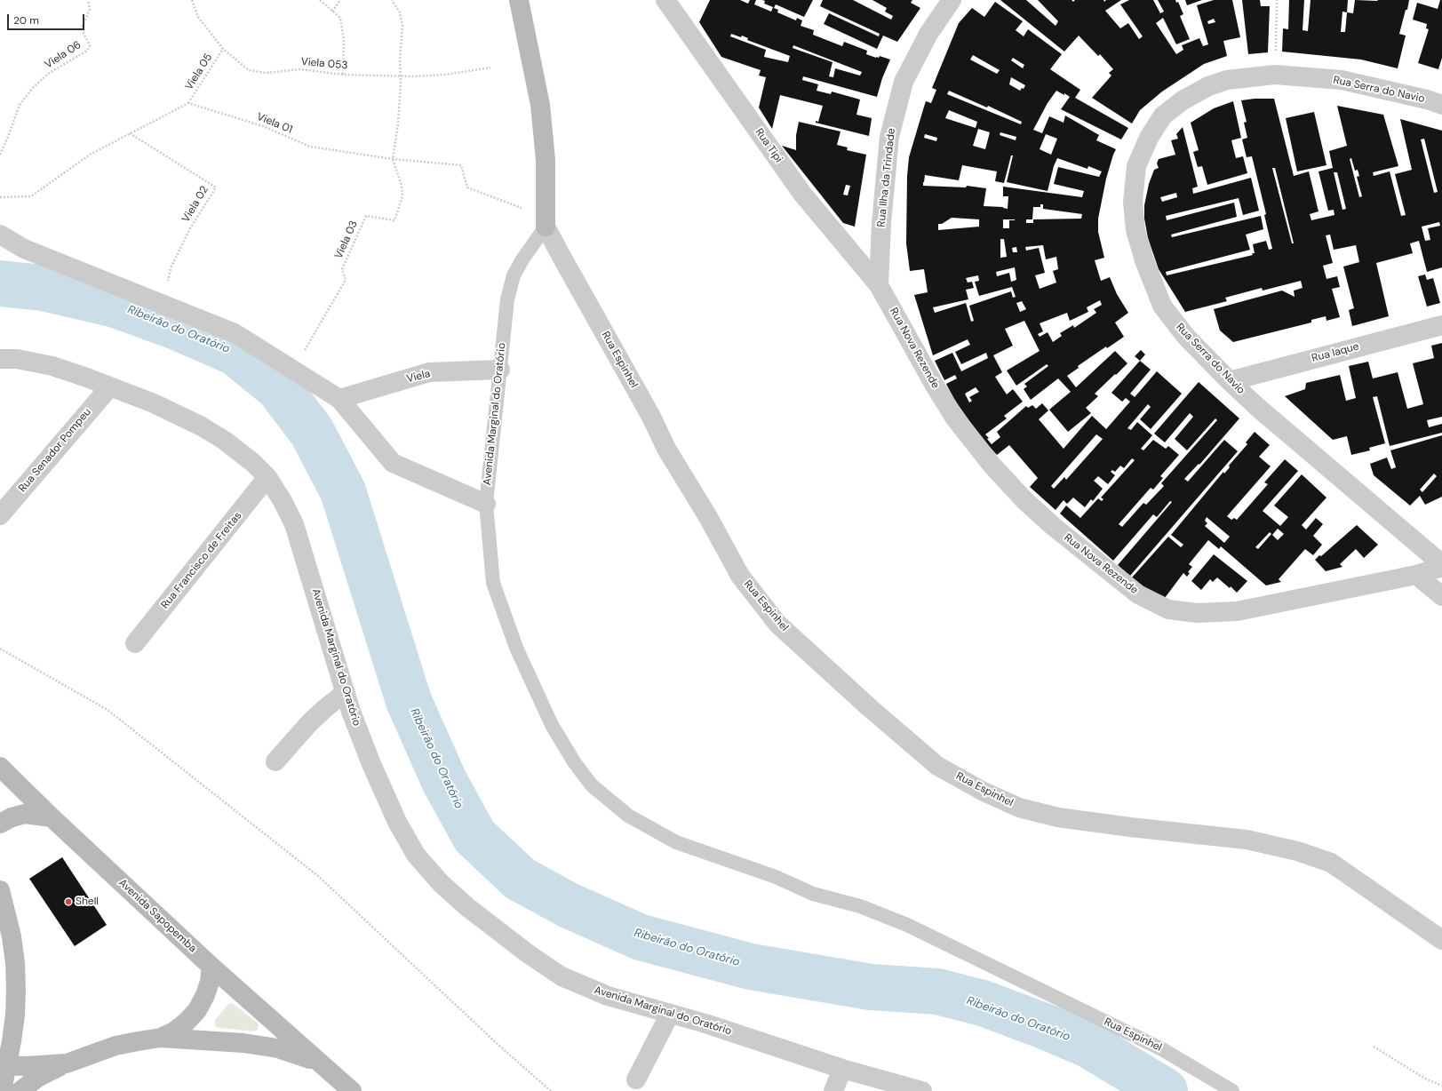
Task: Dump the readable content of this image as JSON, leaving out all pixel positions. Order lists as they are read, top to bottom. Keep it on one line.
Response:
{"streets":{"main road":["Avenida Sapopemba"],"street":["Rua Serra do Navio","Rua Tipi","Rua Ilha da Trindade","Rua Nova Rezende","Rua Iaque","Rua Espinhel","Viela","Avenida Marginal do Oratório","Rua Senador Pompeu","Rua Francisco de Freitas"],"path":["Viela 06","Viela 053","Viela 05","Viela 01","Viela 02","Viela 03"]},"crossings":[["Viela 053","Viela 05"],["Viela 05","Viela 01"],["Rua Serra do Navio","Rua Nova Rezende"],["Rua Serra do Navio","Rua Iaque"],["Viela 01","Viela 03"],["Viela 01","Rua Espinhel"],["Viela 01","Avenida Marginal do Oratório"],["Rua Tipi","Rua Ilha da Trindade"],["Rua Tipi","Rua Nova Rezende"],["Rua Ilha da Trindade","Rua Nova Rezende"],["Rua Espinhel","Avenida Marginal do Oratório"],["Viela","Avenida Marginal do Oratório"],["Avenida Marginal do Oratório","Rua Senador Pompeu"],["Avenida Marginal do Oratório","Rua Francisco de Freitas"]],"water":["Ribeirão do Oratório"],"places":["Shell"],"scale_bar":"20 m"}
